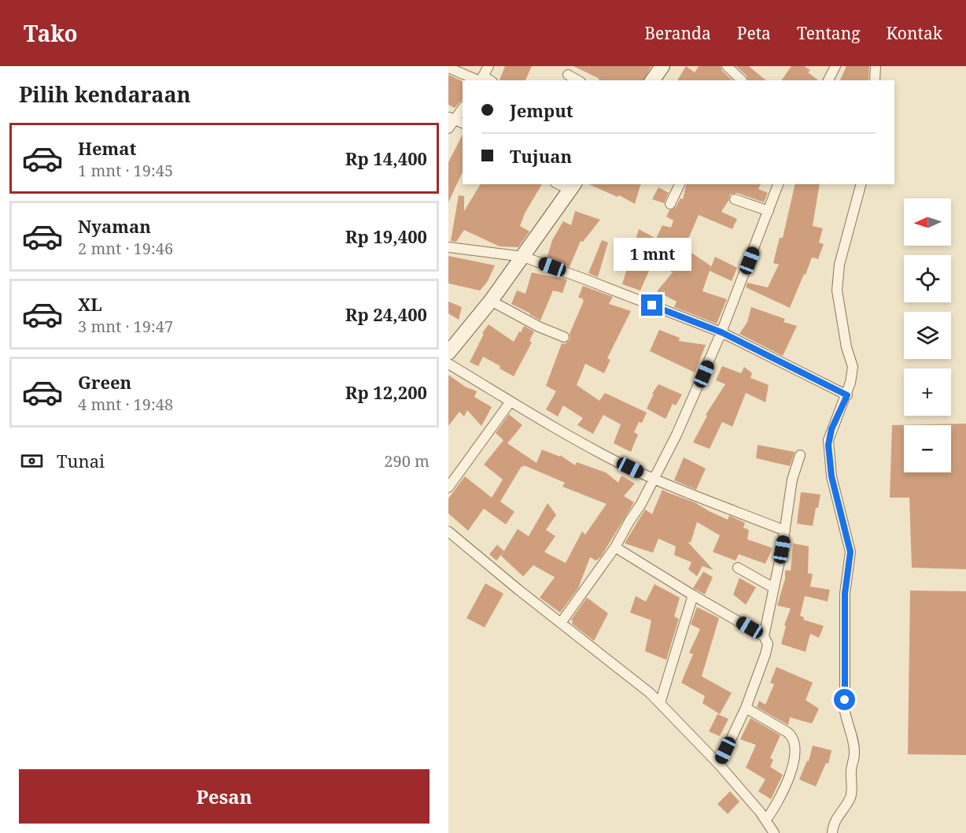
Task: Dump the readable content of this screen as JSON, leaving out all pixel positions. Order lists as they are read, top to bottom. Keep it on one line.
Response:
{"north":"left","page":{"header":"Tako","nav":["Beranda","Peta","Tentang","Kontak"],"heading":"Pilih kendaraan","banner":["Jemput","Tujuan"],"list":[{"name":"Hemat","note":"1 mnt · 19:45","value":"Rp 14,400"},{"name":"Nyaman","note":"2 mnt · 19:46","value":"Rp 19,400"},{"name":"XL","note":"3 mnt · 19:47","value":"Rp 24,400"},{"name":"Green","note":"4 mnt · 19:48","value":"Rp 12,200"}],"map_buttons":["+","−"],"bubble":"1 mnt","pay":["Tunai","290 m"],"buttons":"Pesan"}}
